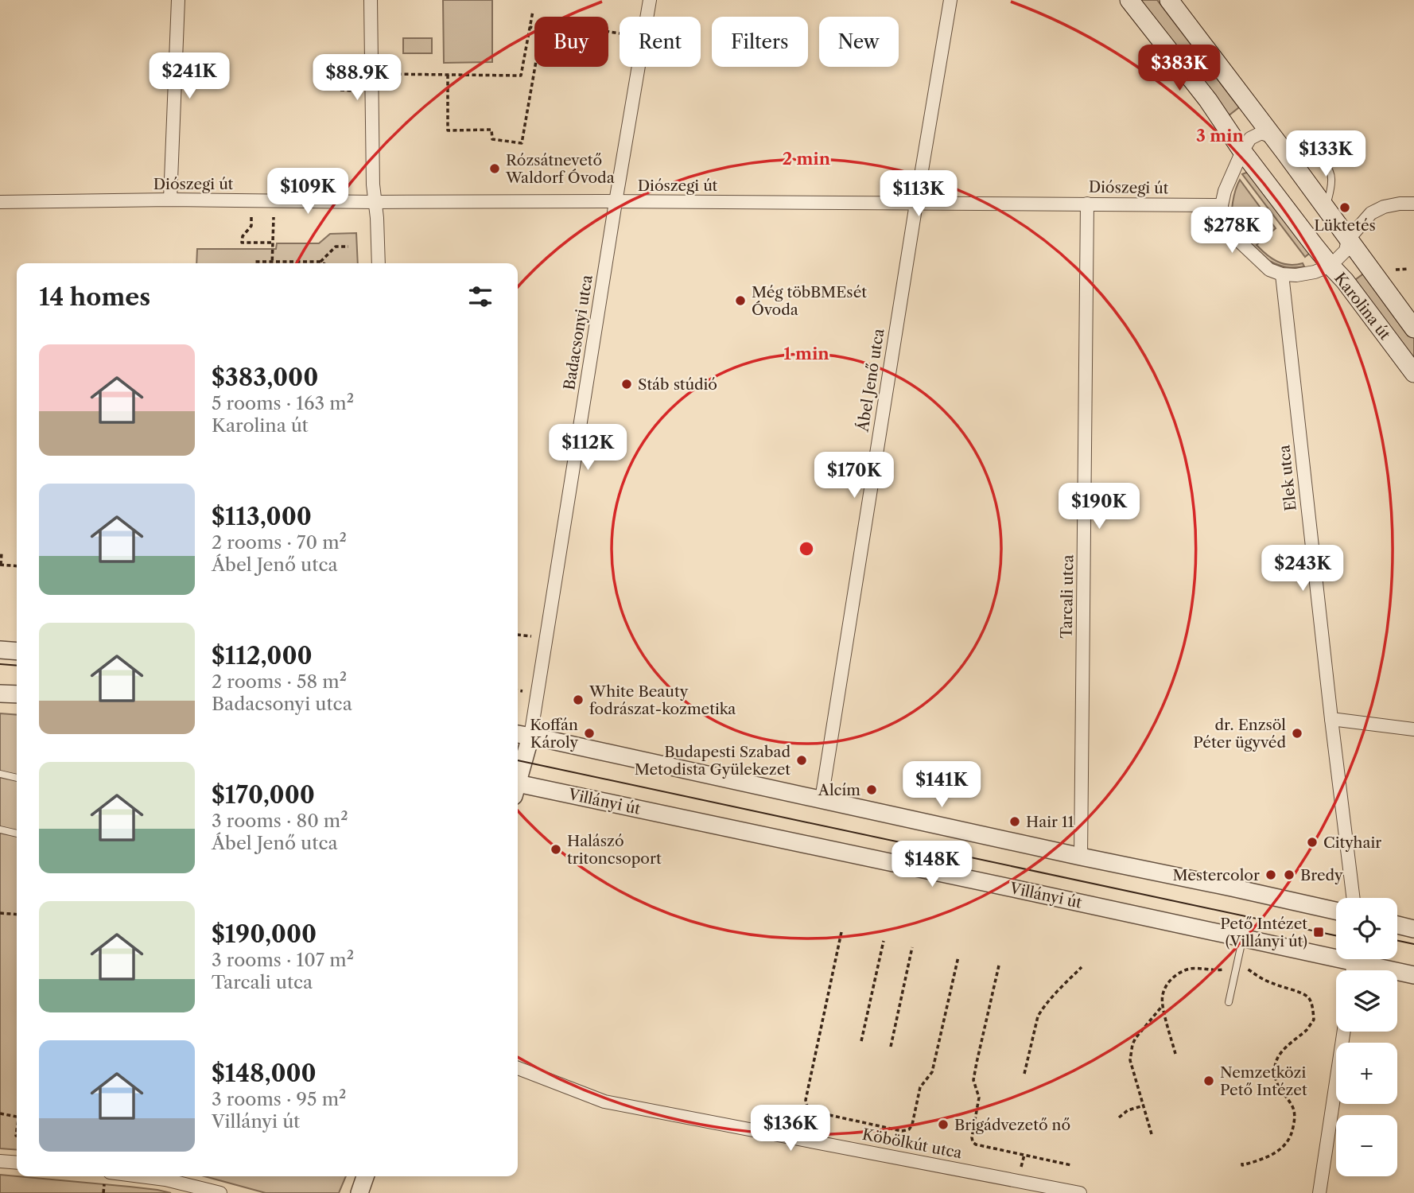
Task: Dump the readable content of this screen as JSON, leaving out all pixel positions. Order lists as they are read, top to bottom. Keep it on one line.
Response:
{"streets":{"main road":["Karolina út"],"street":["Diószegi út","Badacsonyi utca","Ábel Jenő utca","Elek utca","Tarcali utca","Villányi út","Köbölkút utca"]},"crossings":[["Diószegi út","Badacsonyi utca"],["Diószegi út","Ábel Jenő utca"],["Diószegi út","Tarcali utca"],["Karolina út","Elek utca"]],"places":{"other":["Rózsátnevető Waldorf Óvoda","Lüktetés","Még töbBMEsét Óvoda","Stáb stúdió","White Beauty fodrászat-kozmetika","Koffán Károly","dr. Enzsöl Péter ügyvéd","Budapesti Szabad Metodista Gyülekezet","Alcím","Hair 11","Cityhair","Halászó tritoncsoport","Mestercolor","Bredy","Nemzetközi Pető Intézet","Brigádvezető nő"],"transit":["Pető Intézet (Villányi út)"]},"page":{"chip":["Buy","Rent","Filters","New"],"price":["$383K","$241K","$88.9K","$133K","$109K","$113K","$278K","$112K","$170K","$190K","$243K","$141K","$148K","$136K"],"heading":"14 homes","list":[{"name":"$383,000","note":"5 rooms · 163 m² · Karolina út"},{"name":"$113,000","note":"2 rooms · 70 m² · Ábel Jenő utca"},{"name":"$112,000","note":"2 rooms · 58 m² · Badacsonyi utca"},{"name":"$170,000","note":"3 rooms · 80 m² · Ábel Jenő utca"},{"name":"$190,000","note":"3 rooms · 107 m² · Tarcali utca"},{"name":"$148,000","note":"3 rooms · 95 m² · Villányi út"}],"map_buttons":["+","−"]},"rings":["3 min","2 min","1 min"]}
